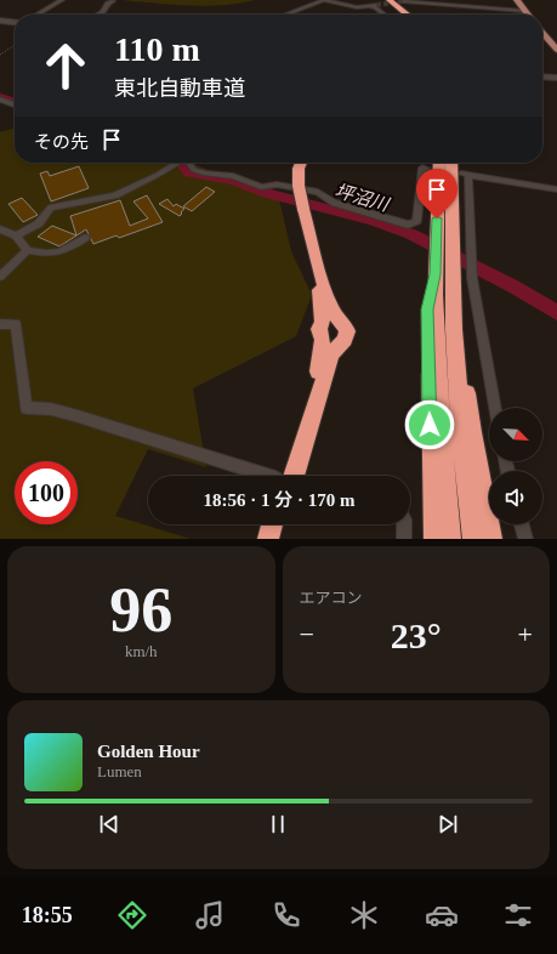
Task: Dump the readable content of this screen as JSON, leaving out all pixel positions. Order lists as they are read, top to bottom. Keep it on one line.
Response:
{"water":["坪沼川"],"north":"bottom right","page":{"turn":["110 m","東北自動車道"],"then":"その先","limit":"100","trip":"18:56 · 1 分 · 170 m","tile":[["96","km/h"],"エアコン"],"heat":["−","23°","+"],"song":["Golden Hour","Lumen"],"tabs":"18:55"}}
